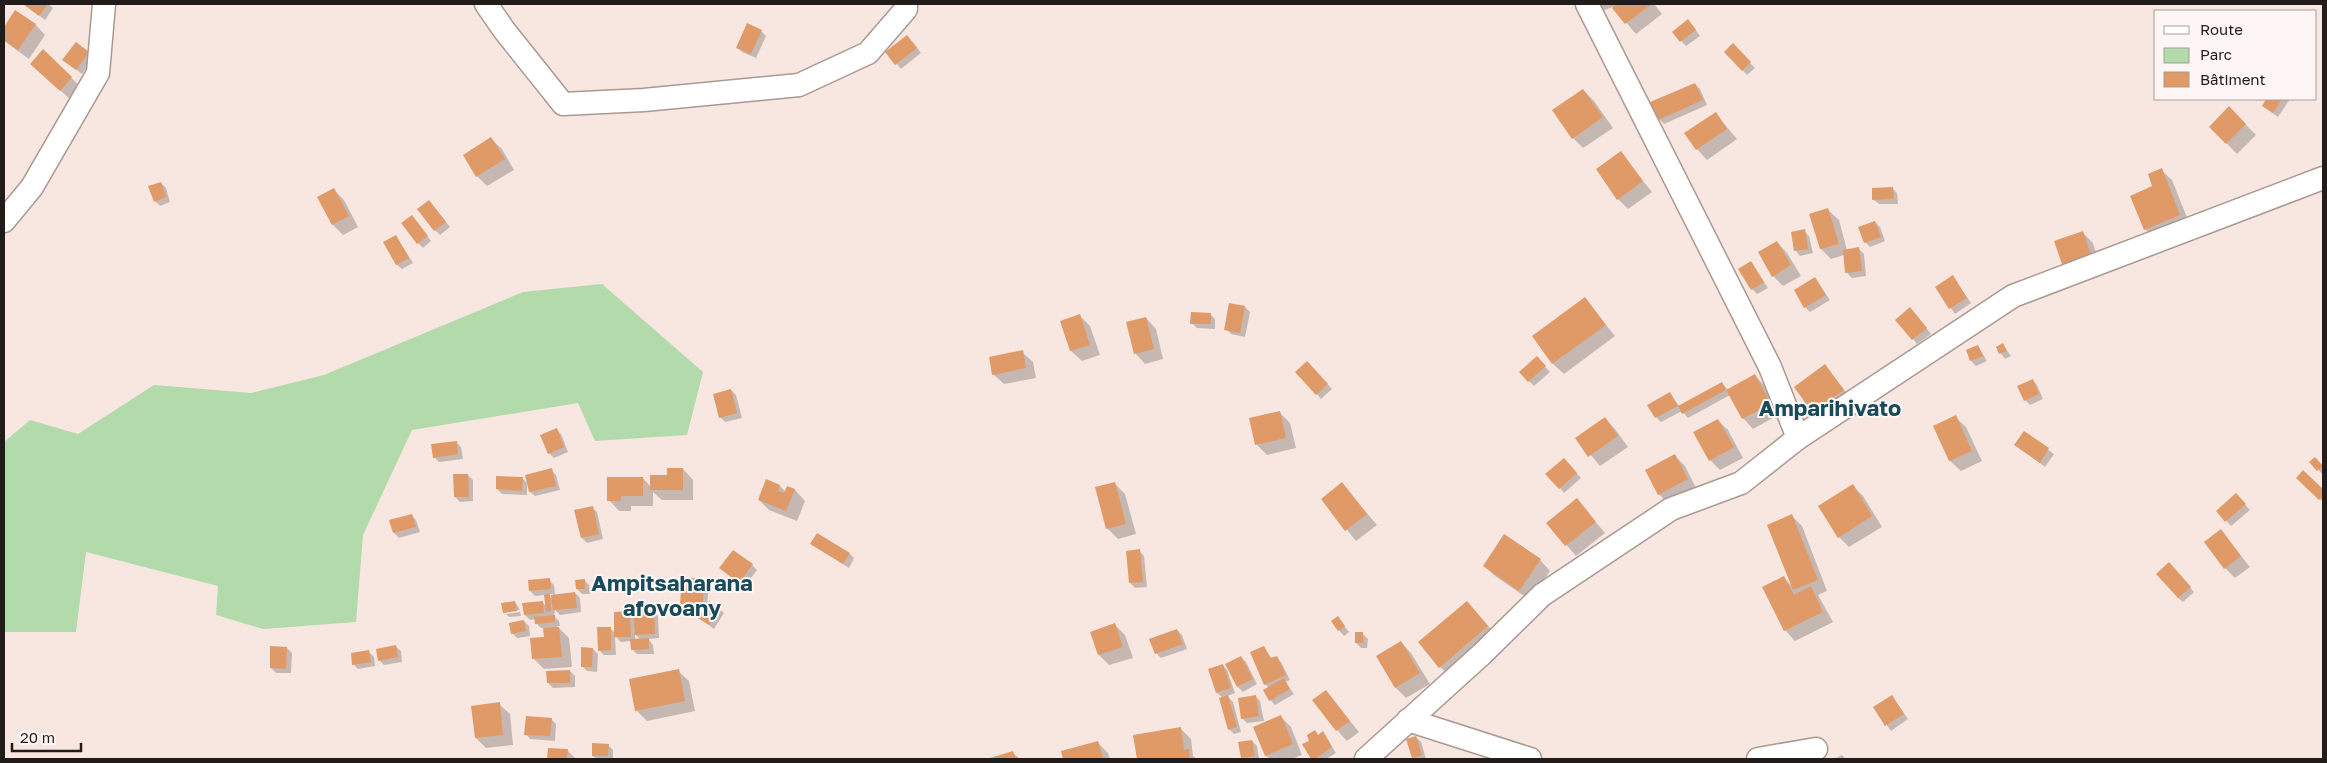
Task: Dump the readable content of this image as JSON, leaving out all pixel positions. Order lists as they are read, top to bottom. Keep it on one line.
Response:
{"districts":["Amparihivato","Ampitsaharana afovoany"],"legend":["Route","Parc","Bâtiment"],"scale_bar":"20 m"}
